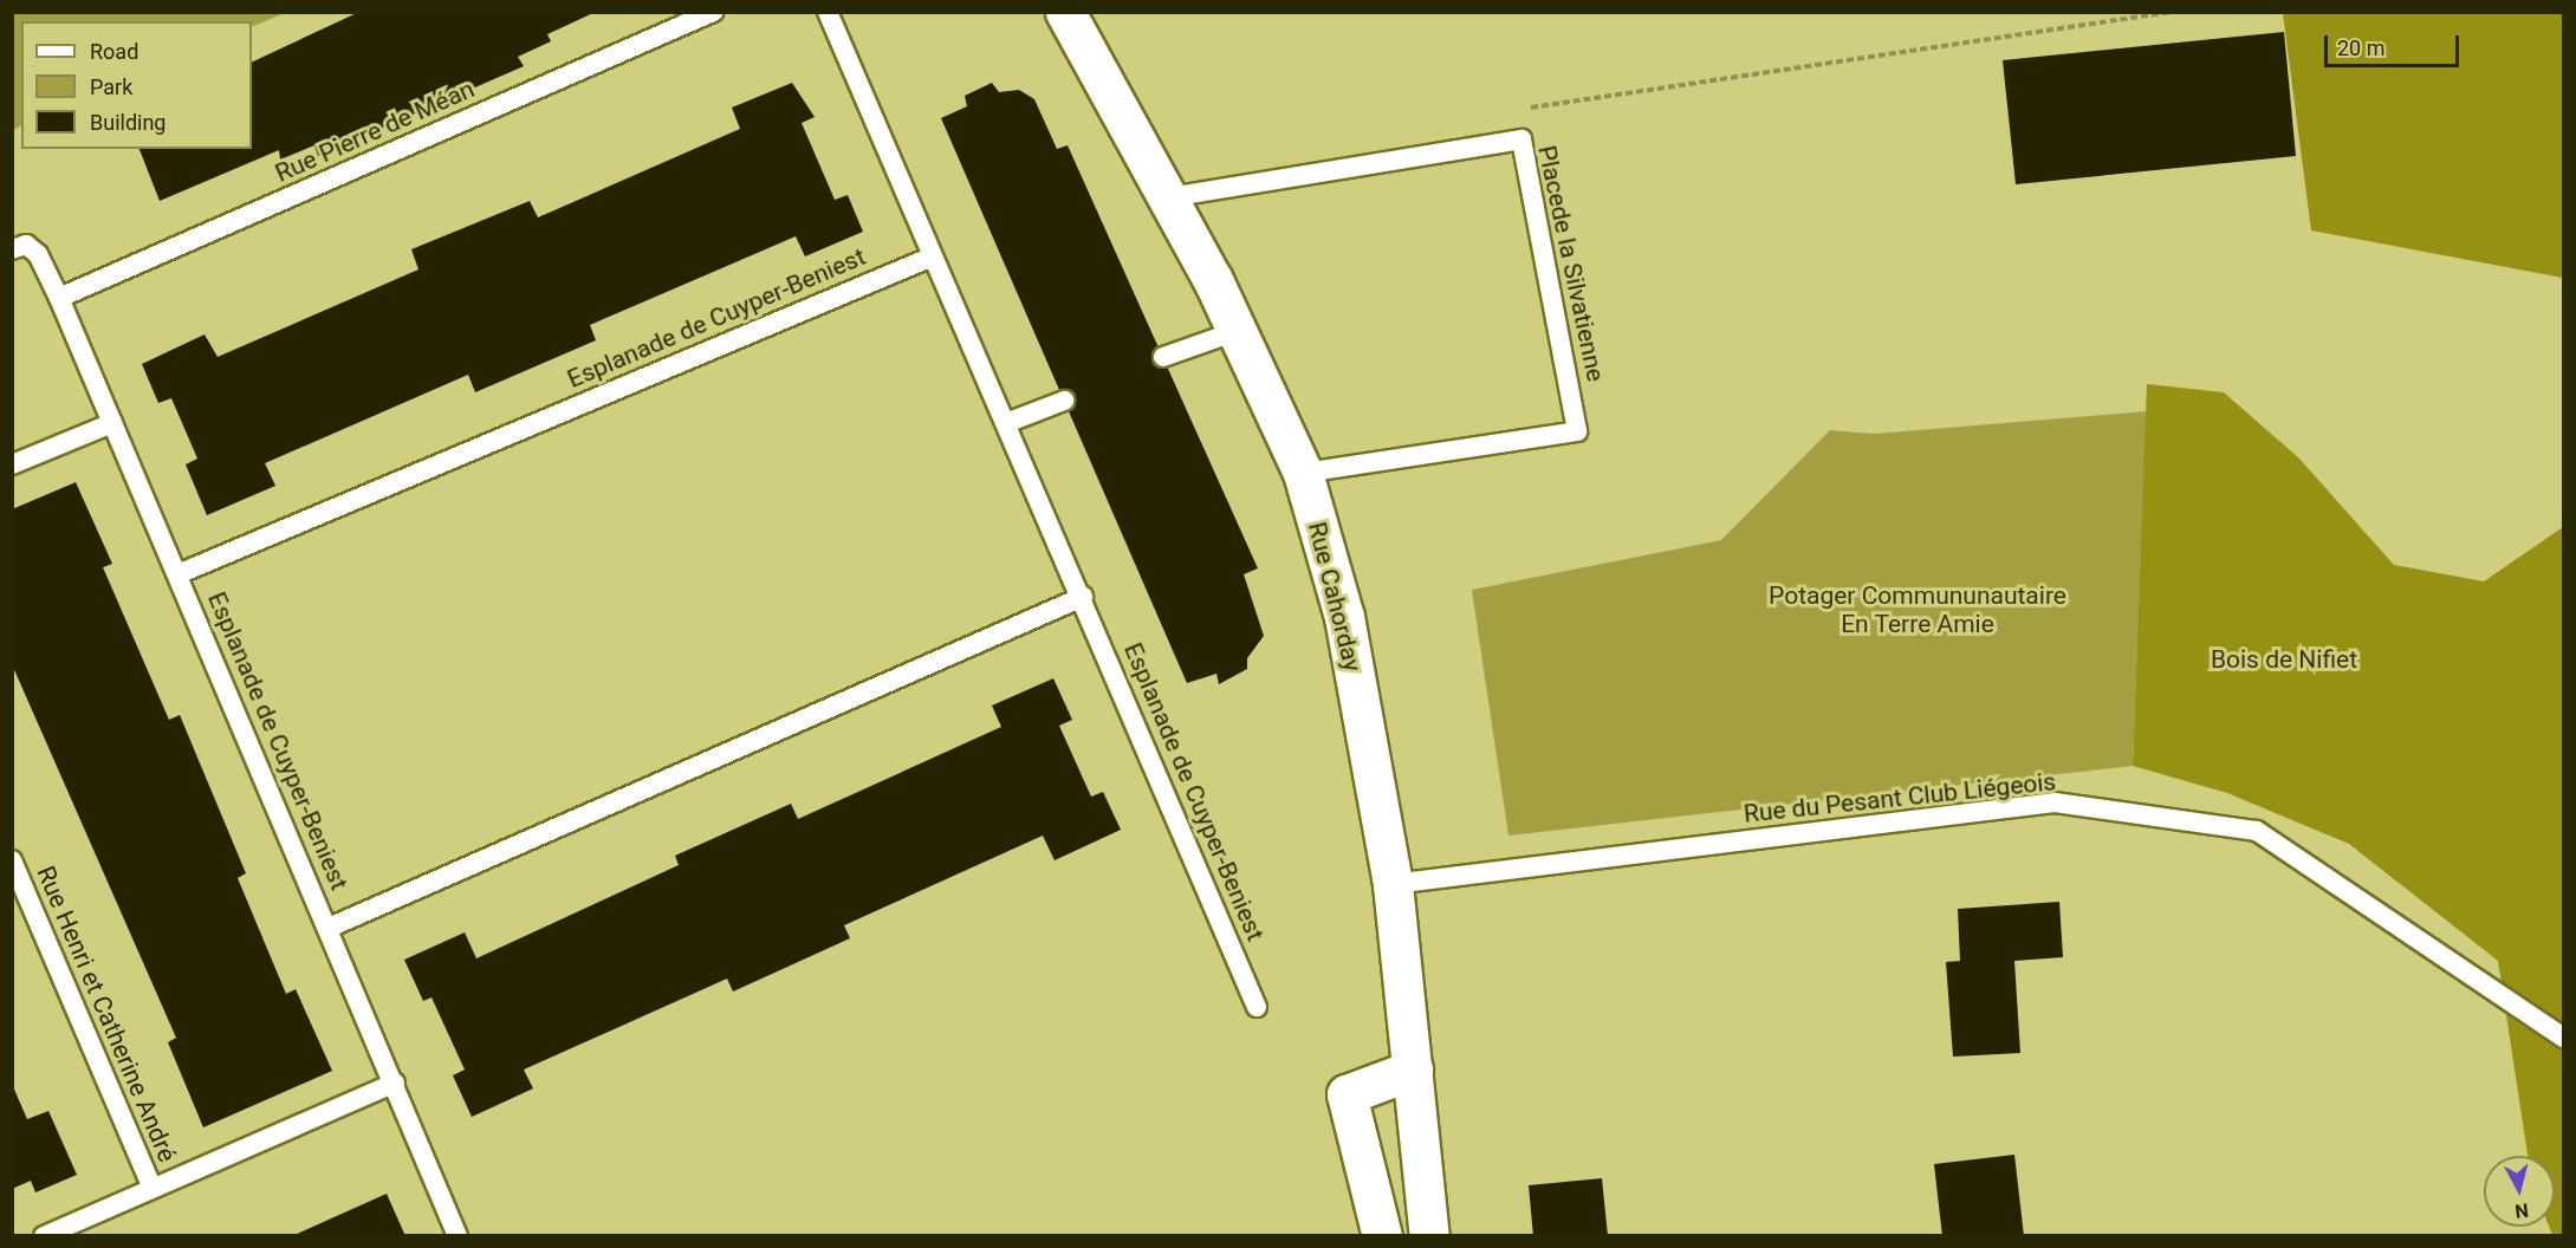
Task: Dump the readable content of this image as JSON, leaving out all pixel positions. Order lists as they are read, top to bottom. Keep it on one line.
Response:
{"streets":{"street":["Rue Cahorday"],"lane":["Rue Pierre de Méan","Placede la Silvatienne","Esplanade de Cuyper-Beniest","Rue du Pesant Club Liégeois","Rue Henri et Catherine André"]},"crossings":[["Rue Pierre de Méan","Esplanade de Cuyper-Beniest"],["Placede la Silvatienne","Rue Cahorday"],["Rue Cahorday","Rue du Pesant Club Liégeois"]],"parks":["Potager Commununautaire En Terre Amie","Bois de Nifiet"],"legend":["Road","Park","Building"],"scale_bar":"20 m","north":"bottom"}
